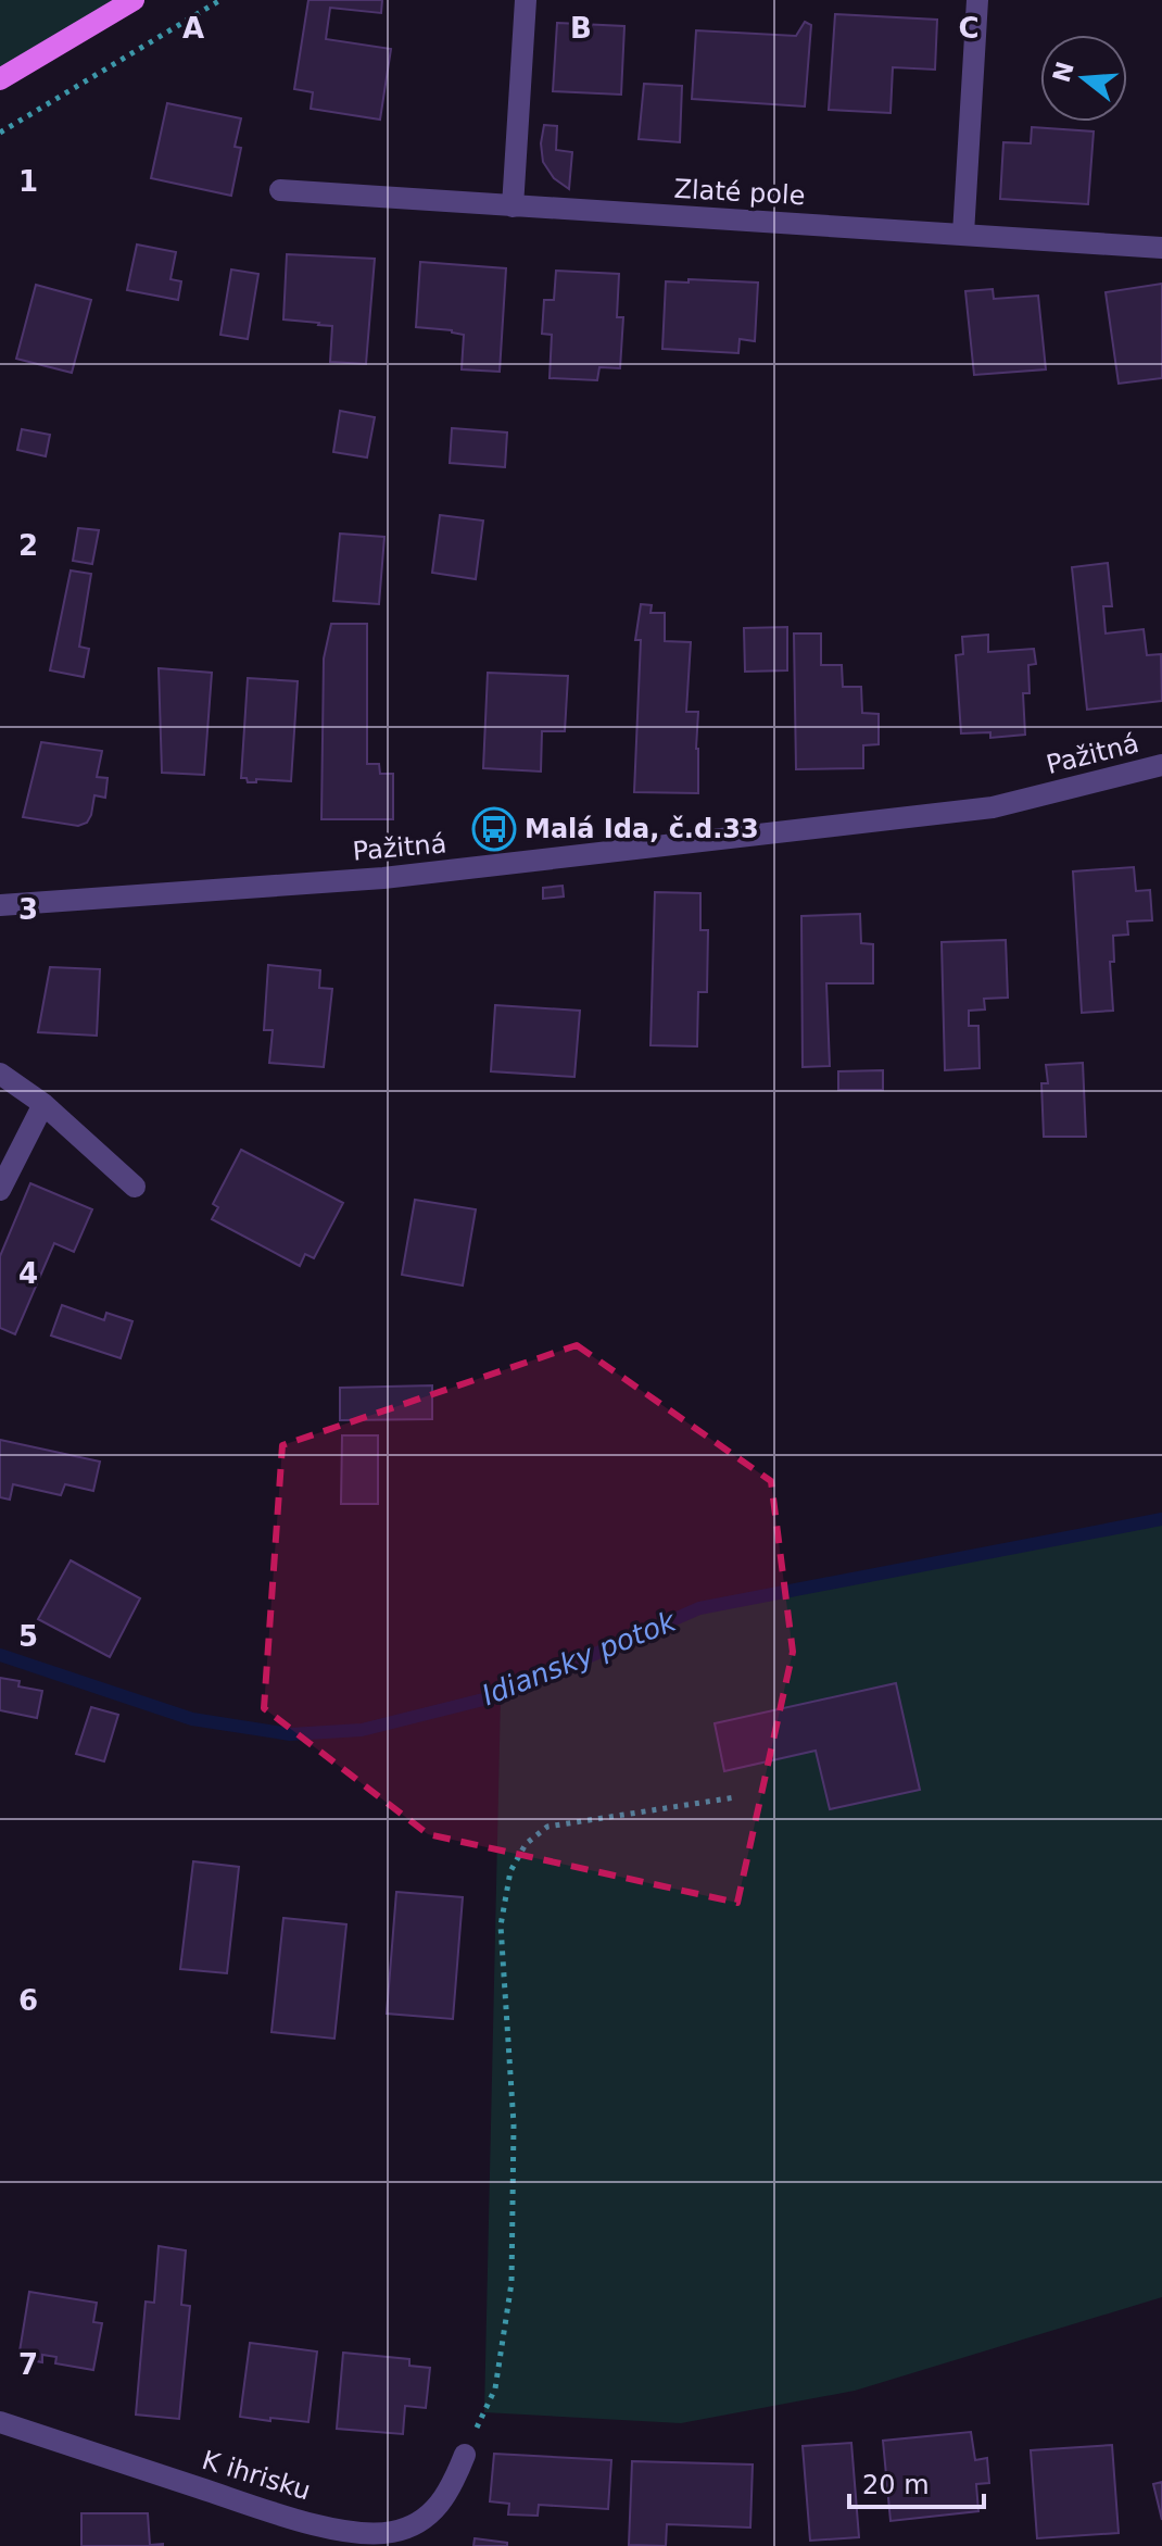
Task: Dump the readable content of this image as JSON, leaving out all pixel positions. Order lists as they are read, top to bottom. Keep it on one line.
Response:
{"streets":{"street":["Zlaté pole","Pažitná","K ihrisku"]},"water":["Idiansky potok"],"places":{"bus stop":["Malá Ida, č.d.33"]},"scale_bar":"20 m","north":"left","grid":{"columns":["A","B","C"],"rows":["1","2","3","4","5","6","7"]}}
